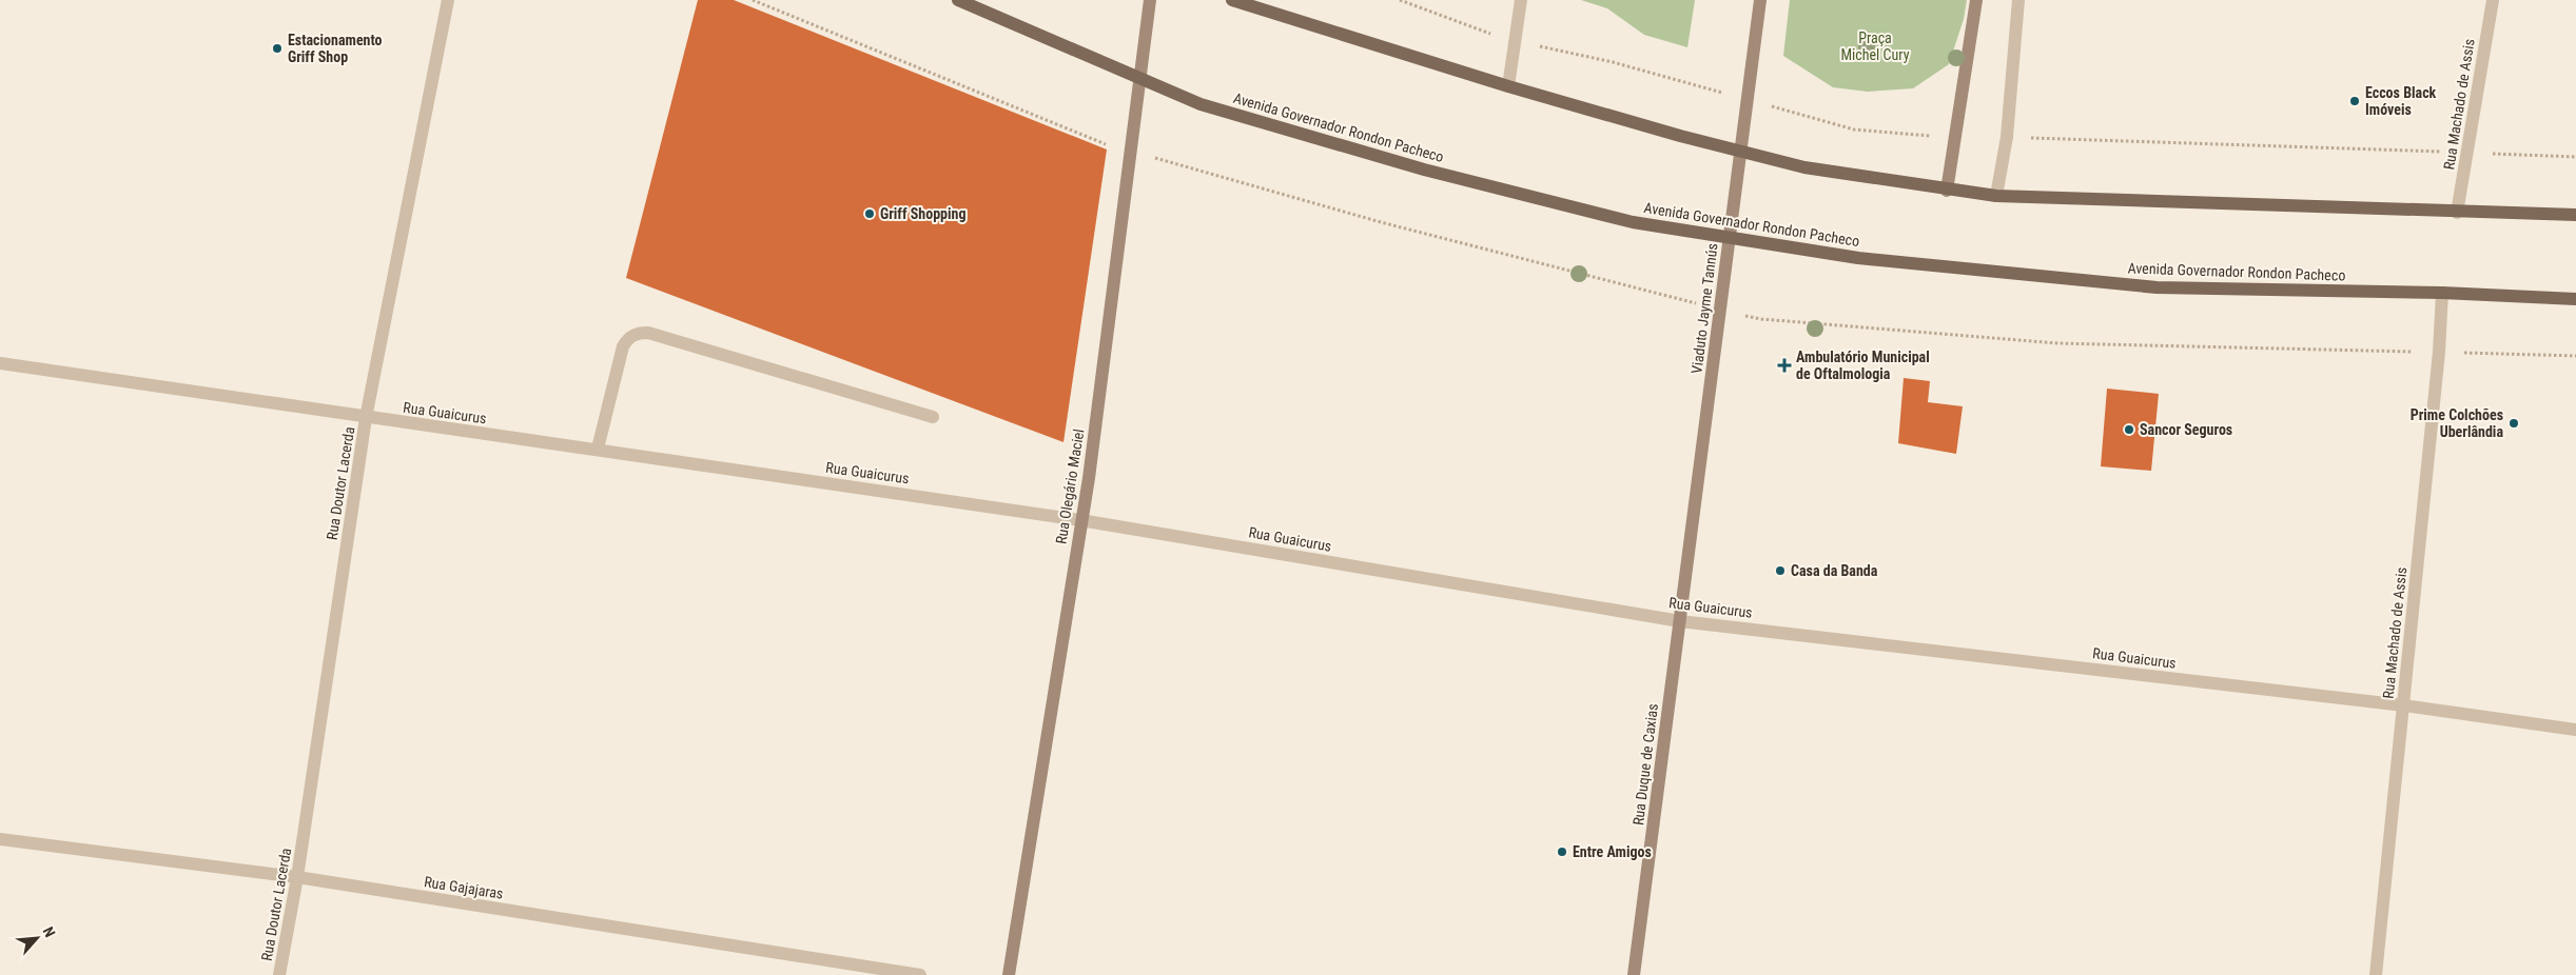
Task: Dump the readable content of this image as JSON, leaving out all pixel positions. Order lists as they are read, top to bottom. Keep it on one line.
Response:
{"streets":{"main road":["Avenida Governador Rondon Pacheco","Viaduto Jayme Tannús","Rua Olegário Maciel","Rua Duque de Caxias"],"street":["Rua Machado de Assis","Rua Guaicurus","Rua Doutor Lacerda","Rua Gajajaras"]},"crossings":[["Rua Machado de Assis","Avenida Governador Rondon Pacheco"],["Rua Machado de Assis","Rua Guaicurus"],["Viaduto Jayme Tannús","Rua Guaicurus"],["Viaduto Jayme Tannús","Rua Duque de Caxias"],["Rua Guaicurus","Rua Doutor Lacerda"],["Rua Guaicurus","Rua Olegário Maciel"],["Rua Guaicurus","Rua Duque de Caxias"],["Rua Doutor Lacerda","Rua Gajajaras"]],"parks":["Praça Michel Cury"],"places":{"other":["Estacionamento Griff Shop","Eccos Black Imóveis","Griff Shopping","Prime Colchões Uberlândia","Sancor Seguros","Casa da Banda","Entre Amigos"],"health":["Ambulatório Municipal de Oftalmologia"]},"north":"top right"}
